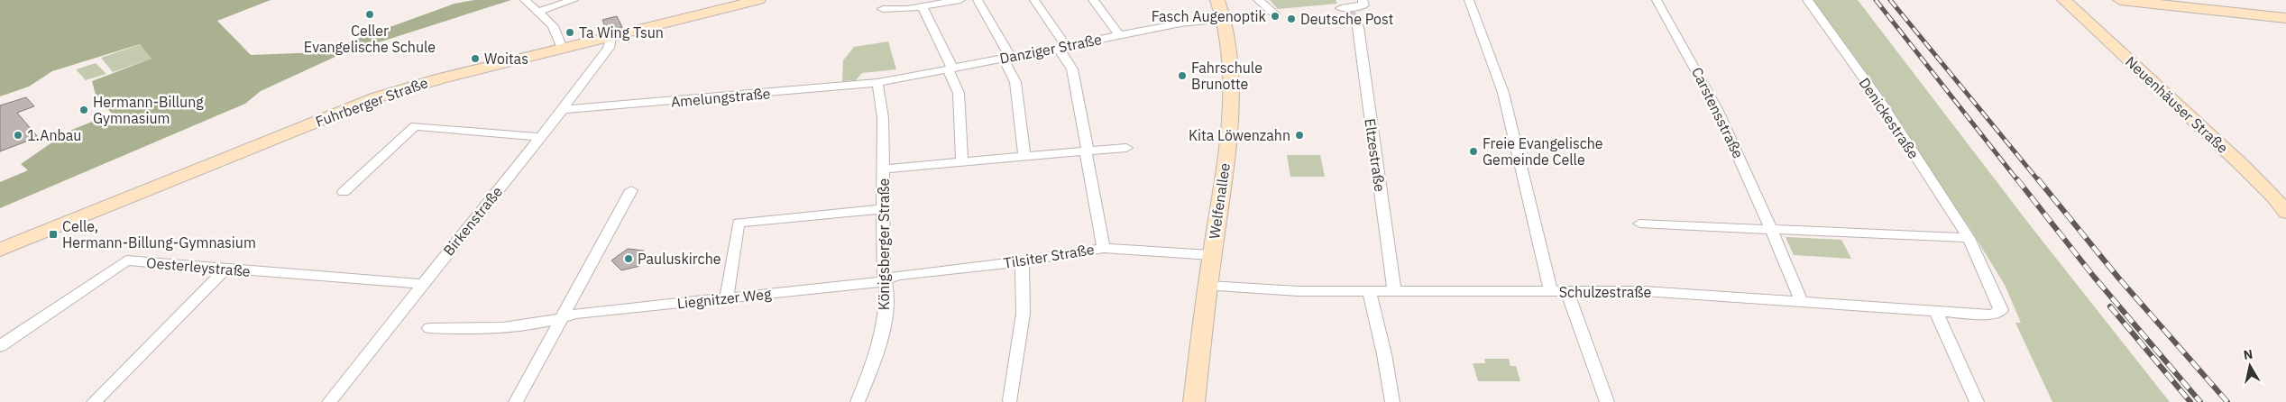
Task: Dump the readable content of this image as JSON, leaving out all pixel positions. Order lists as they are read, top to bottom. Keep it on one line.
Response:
{"streets":{"street":["Danziger Straße","Amelungstraße","Fuhrberger Straße","Neuenhäuser Straße","Carstensstraße","Denickestraße","Eltzestraße","Welfenallee","Birkenstraße","Königsberger Straße","Tilsiter Straße","Oesterleystraße","Schulzestraße","Liegnitzer Weg"]},"crossings":[["Danziger Straße","Amelungstraße"],["Danziger Straße","Welfenallee"],["Danziger Straße","Königsberger Straße"],["Amelungstraße","Birkenstraße"],["Amelungstraße","Königsberger Straße"],["Fuhrberger Straße","Birkenstraße"],["Carstensstraße","Schulzestraße"],["Denickestraße","Schulzestraße"],["Eltzestraße","Schulzestraße"],["Welfenallee","Tilsiter Straße"],["Welfenallee","Schulzestraße"],["Birkenstraße","Oesterleystraße"],["Königsberger Straße","Tilsiter Straße"],["Königsberger Straße","Liegnitzer Weg"],["Tilsiter Straße","Liegnitzer Weg"]],"places":{"other":["Celler Evangelische Schule","Fasch Augenoptik","Deutsche Post","Ta Wing Tsun","Woitas","Fahrschule Brunotte","Hermann-Billung Gymnasium","1.Anbau","Kita Löwenzahn","Freie Evangelische Gemeinde Celle","Pauluskirche"],"transit":["Celle, Hermann-Billung-Gymnasium"]},"north":"top"}
